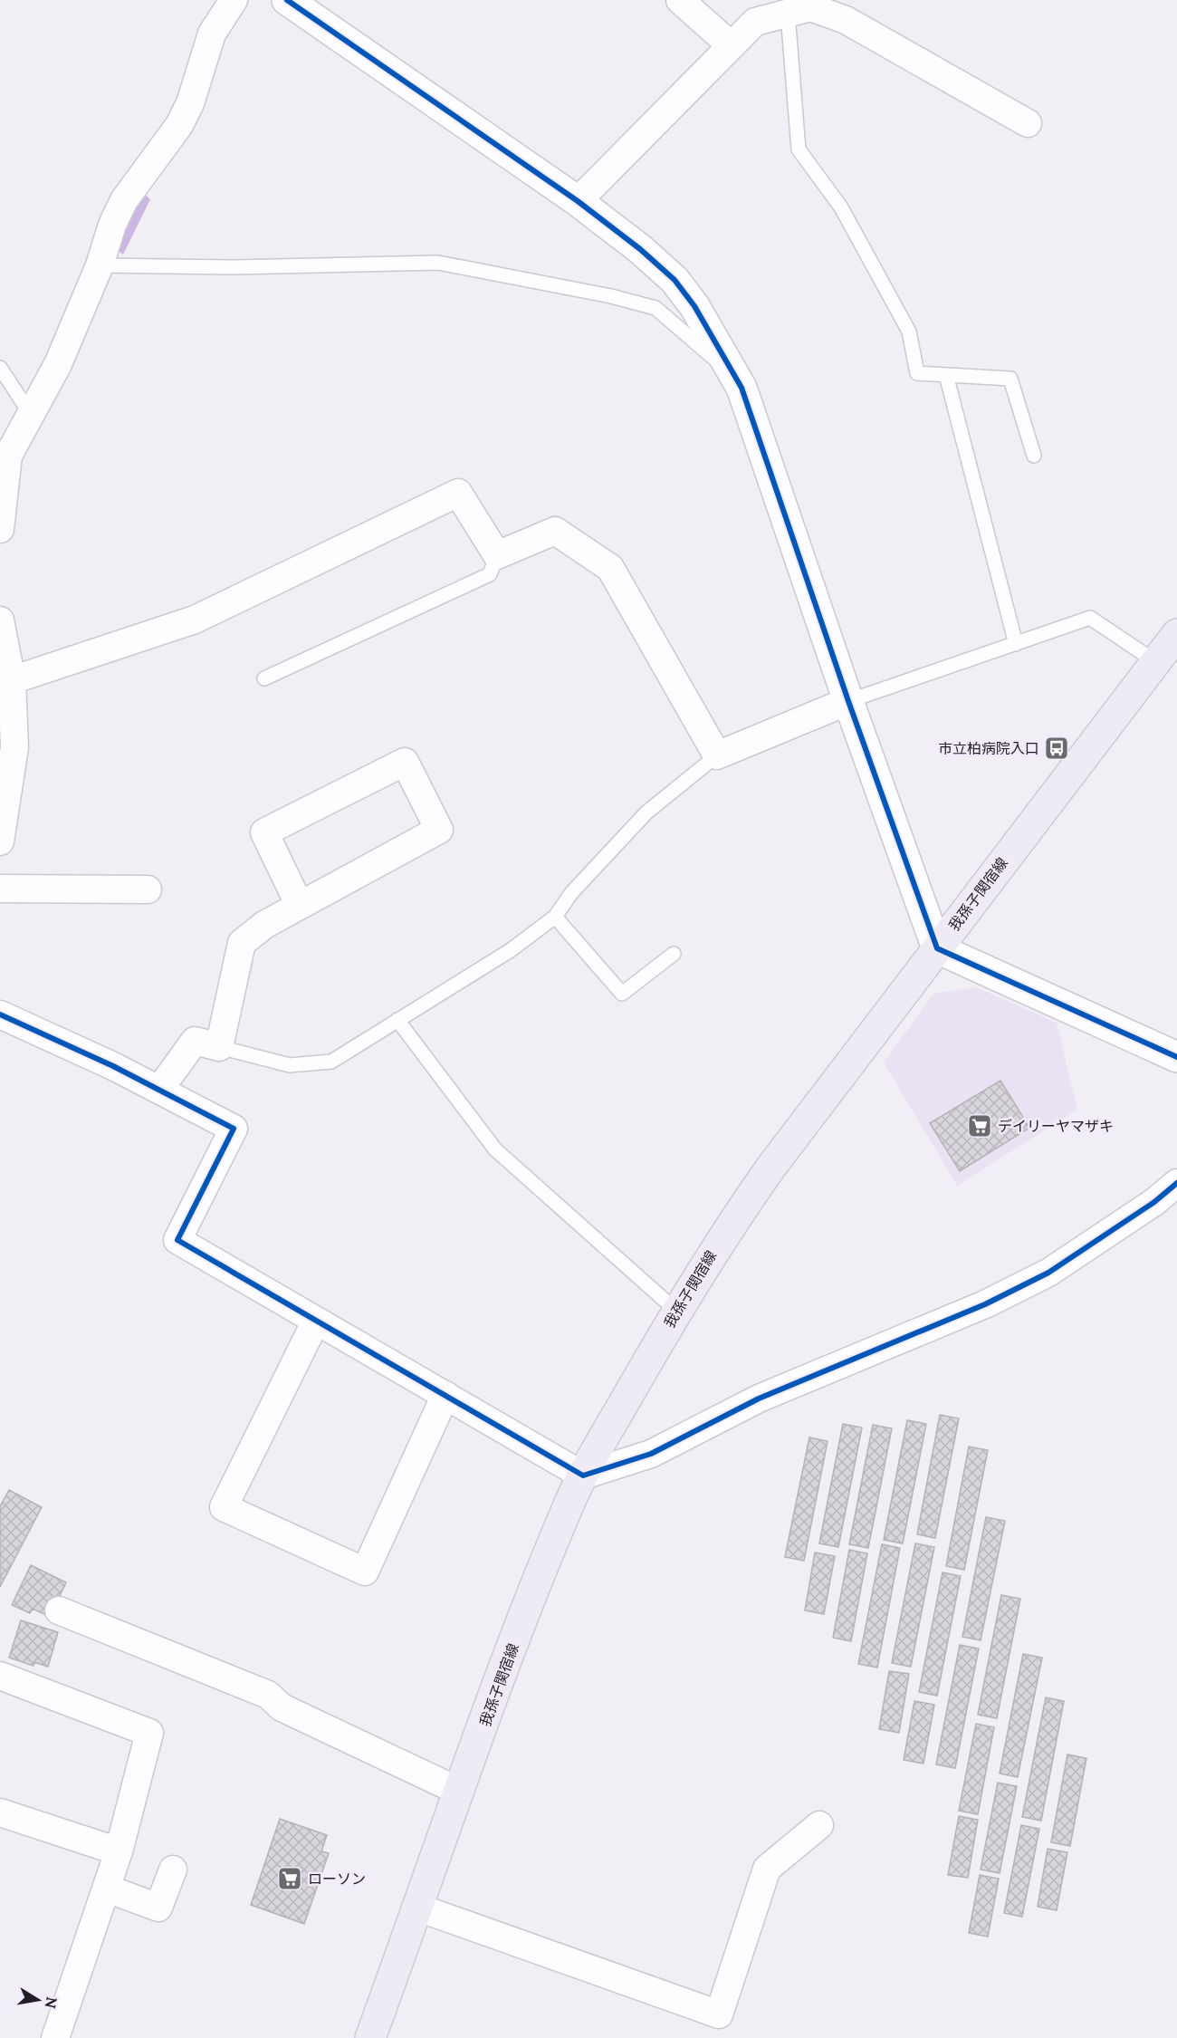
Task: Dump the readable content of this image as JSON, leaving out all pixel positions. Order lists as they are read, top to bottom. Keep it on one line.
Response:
{"streets":{"main road":["我孫子関宿線"]},"places":{"bus stop":["市立柏病院入口"],"supermarket":["デイリーヤマザキ","ローソン"]},"north":"right"}
